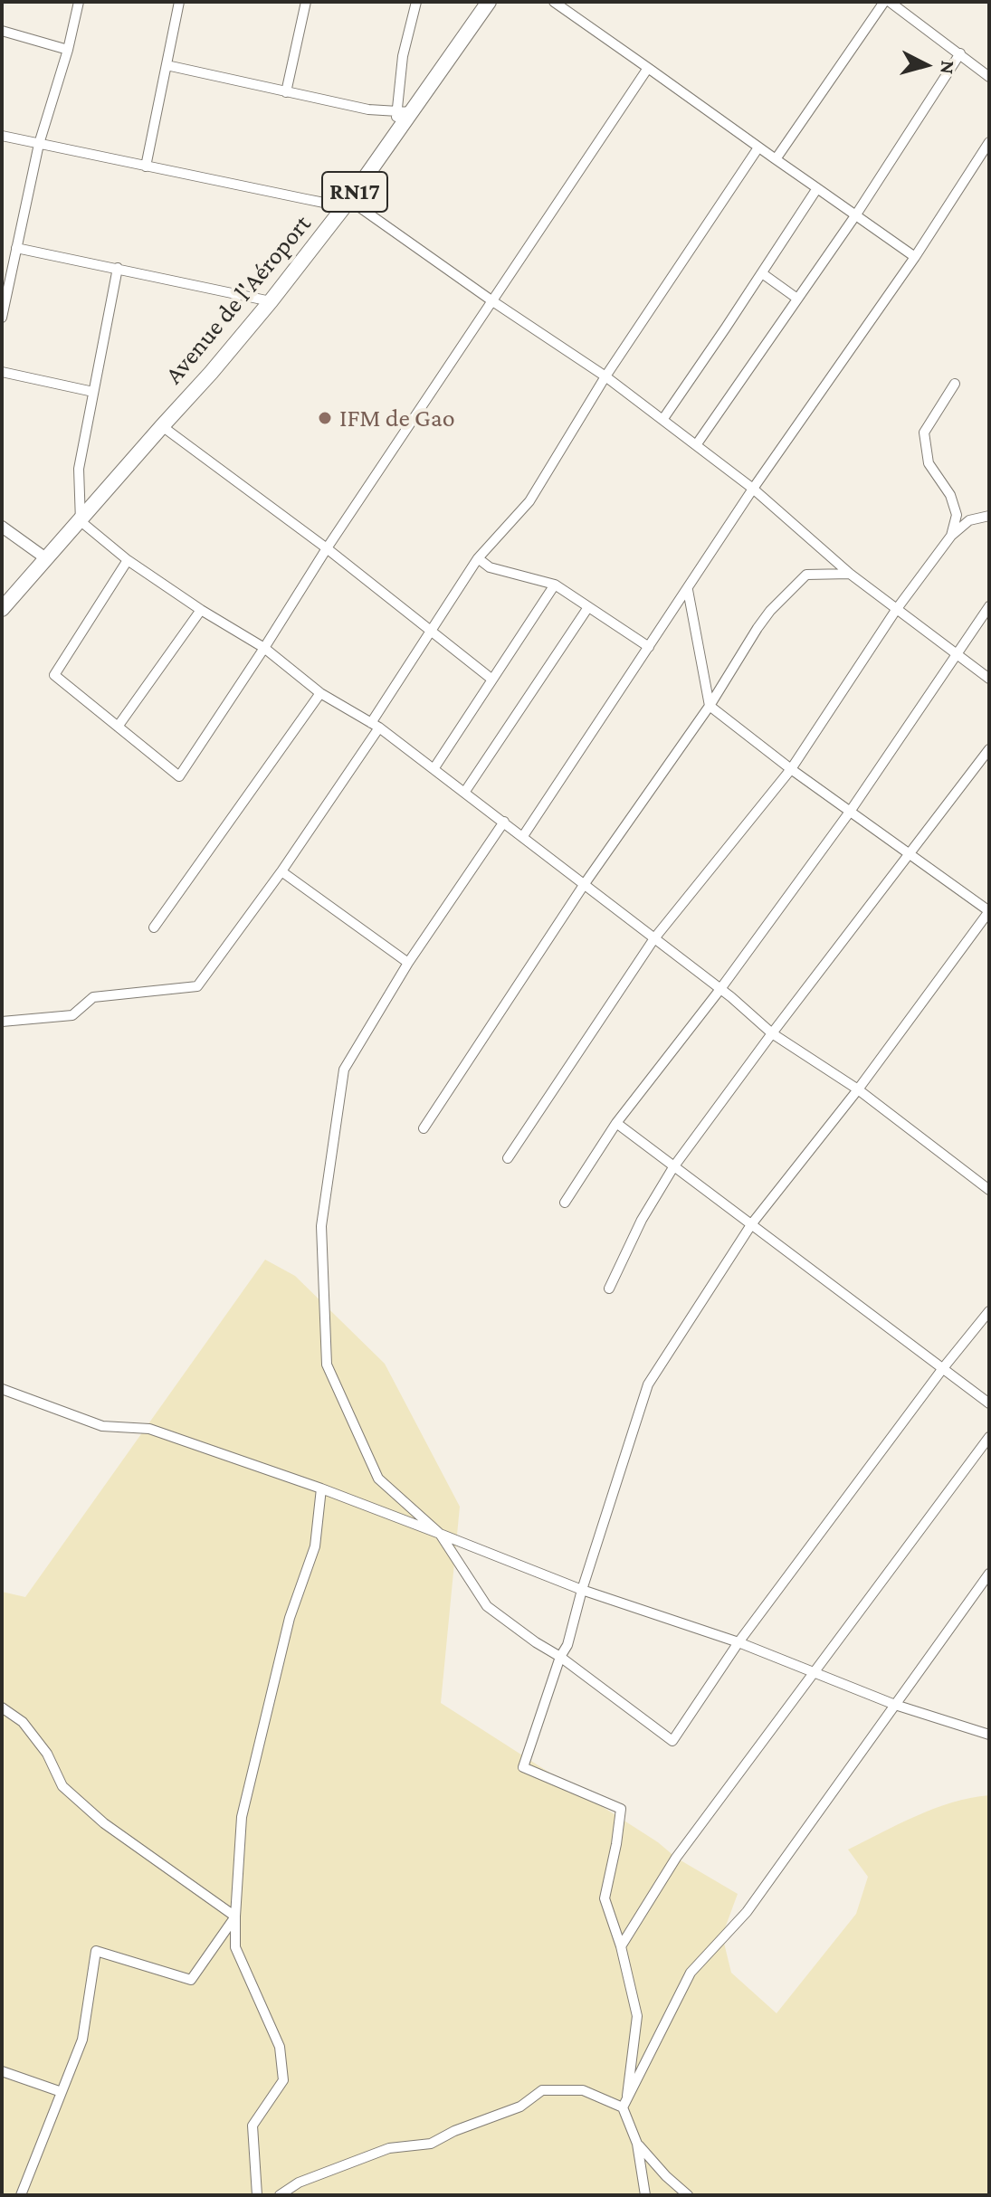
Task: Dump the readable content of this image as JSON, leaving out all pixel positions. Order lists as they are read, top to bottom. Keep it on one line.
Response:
{"streets":{"main road":["RN17","Avenue de l'Aéroport"]},"places":["IFM de Gao"],"north":"right"}
